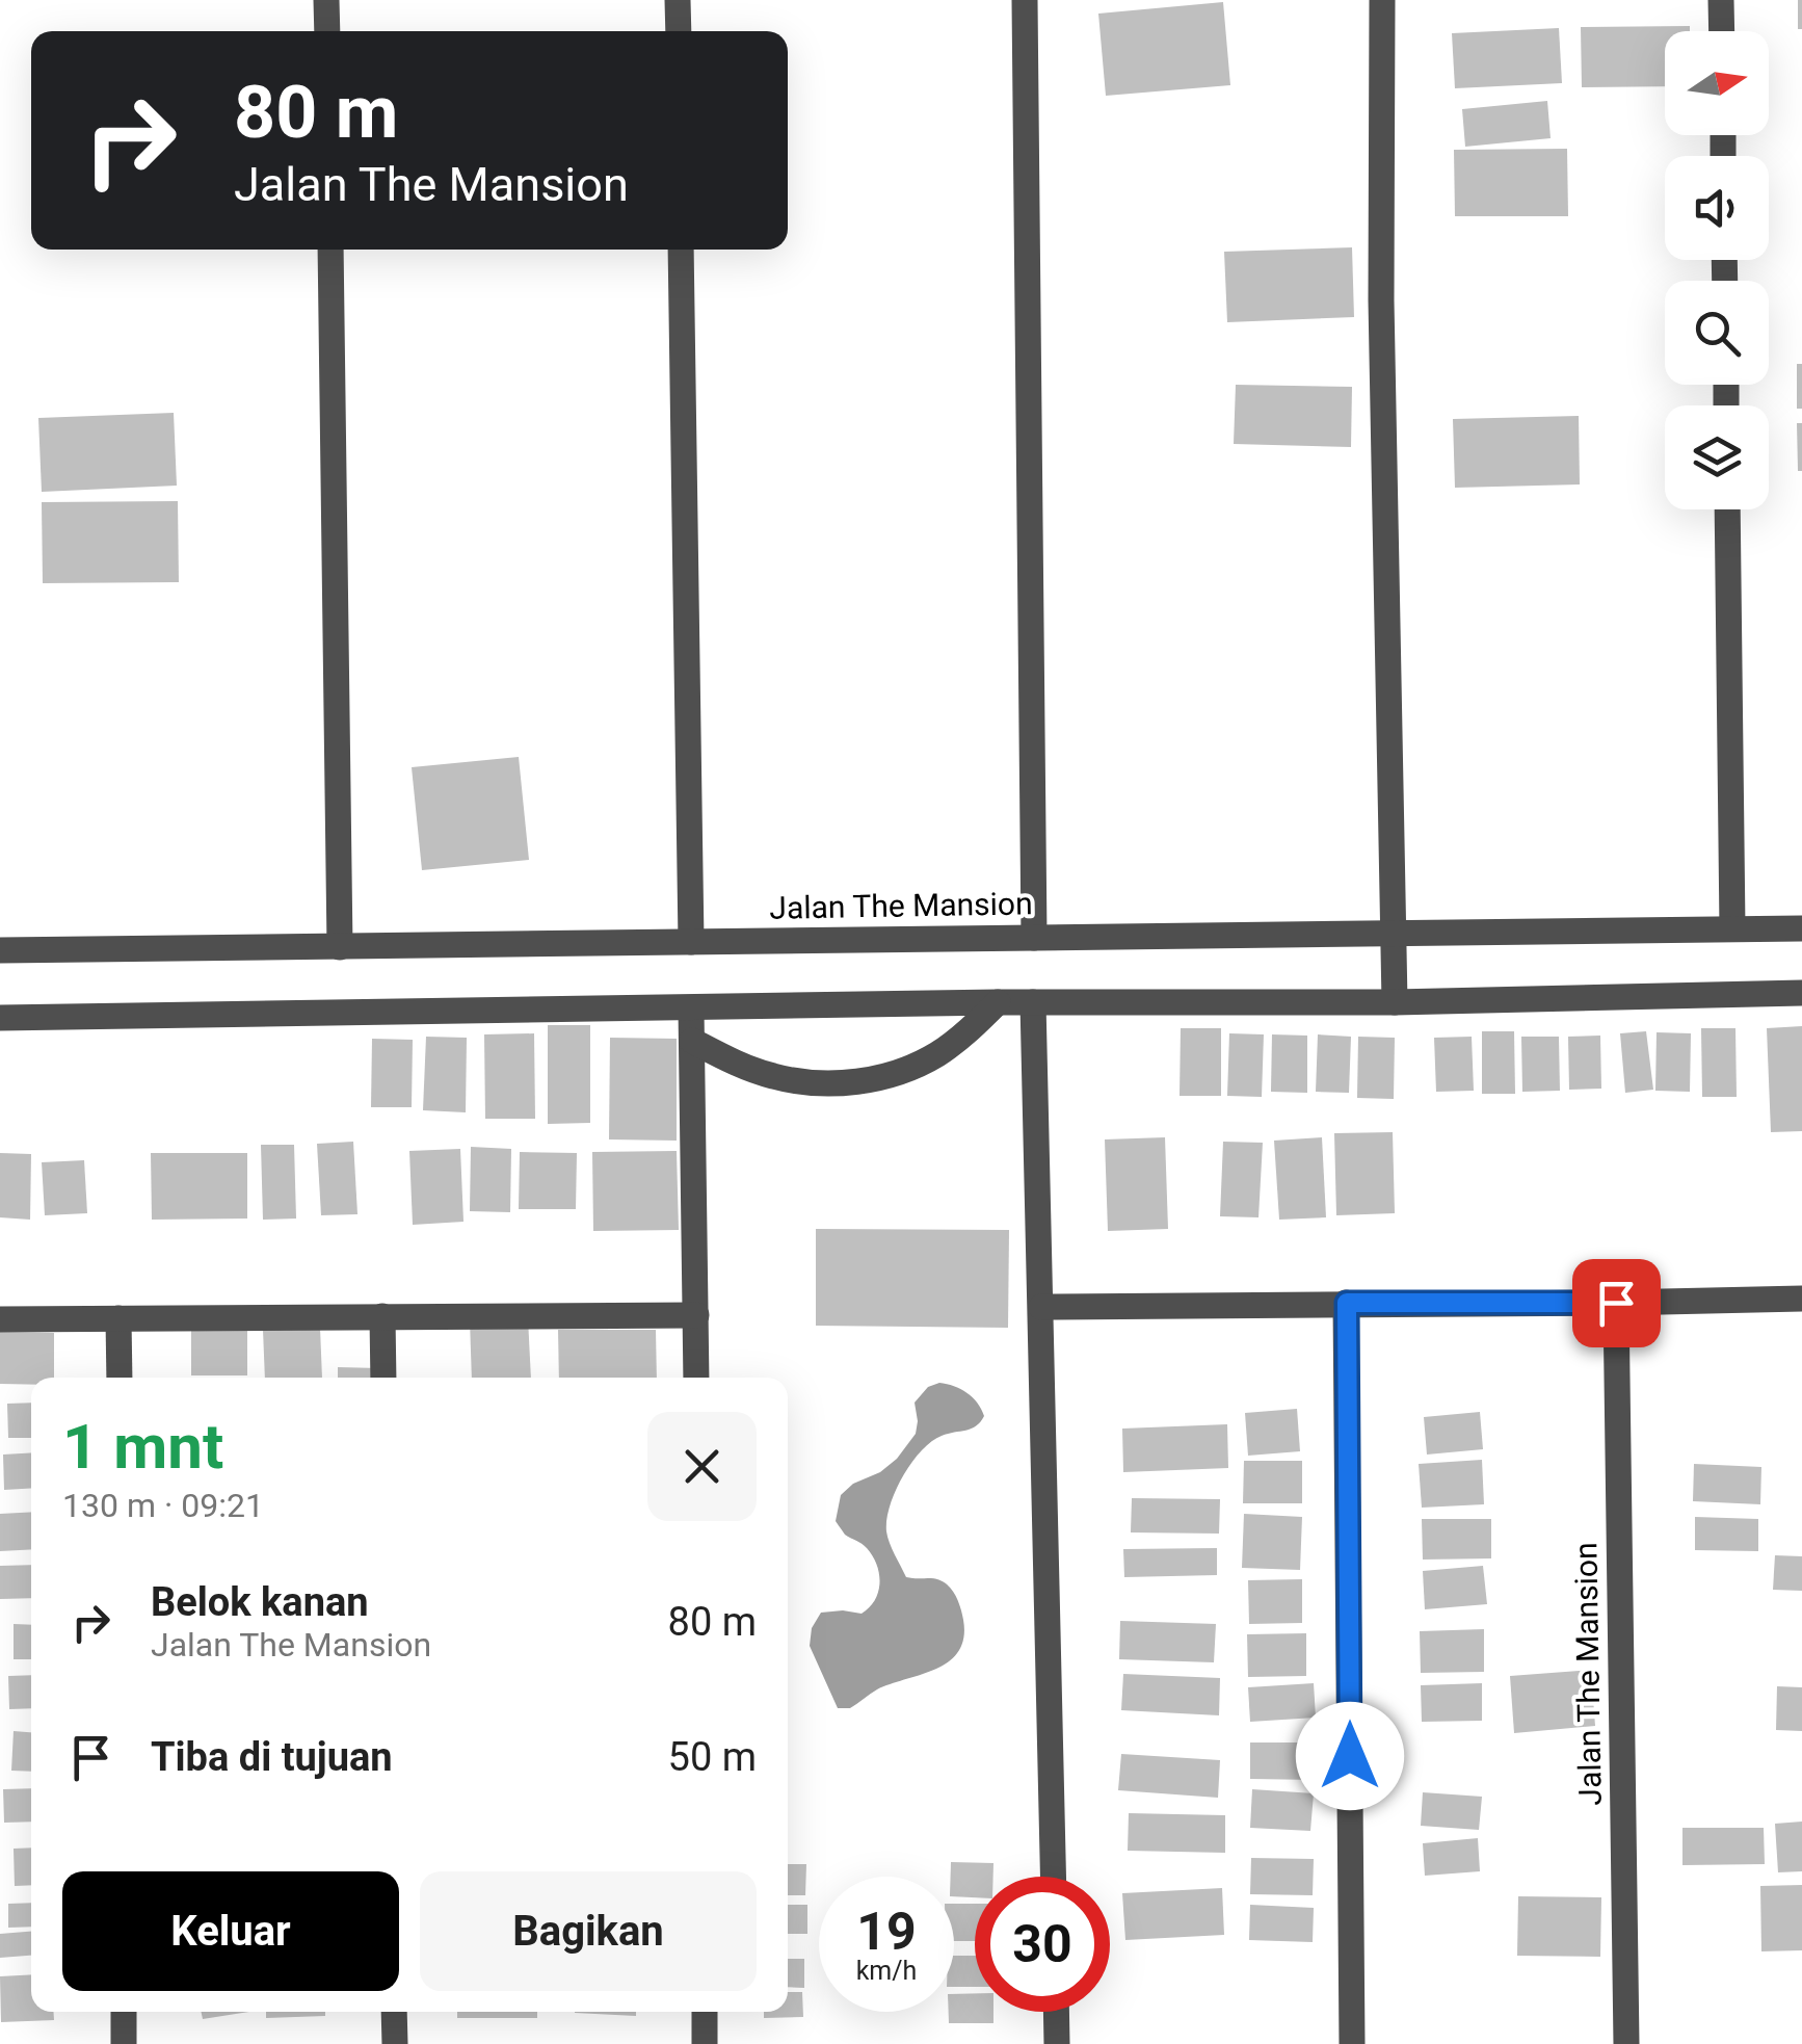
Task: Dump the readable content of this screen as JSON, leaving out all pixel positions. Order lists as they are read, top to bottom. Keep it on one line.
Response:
{"streets":{"street":["Jalan The Mansion"]},"north":"right","page":{"turn":["80 m","Jalan The Mansion"],"heading":["1 mnt","130 m · 09:21"],"list":[{"name":"Belok kanan","note":"Jalan The Mansion","value":"80 m"},{"name":"Tiba di tujuan","value":"50 m"}],"buttons":["Keluar","Bagikan"],"speed":"19 km/h","limit":"30"}}
